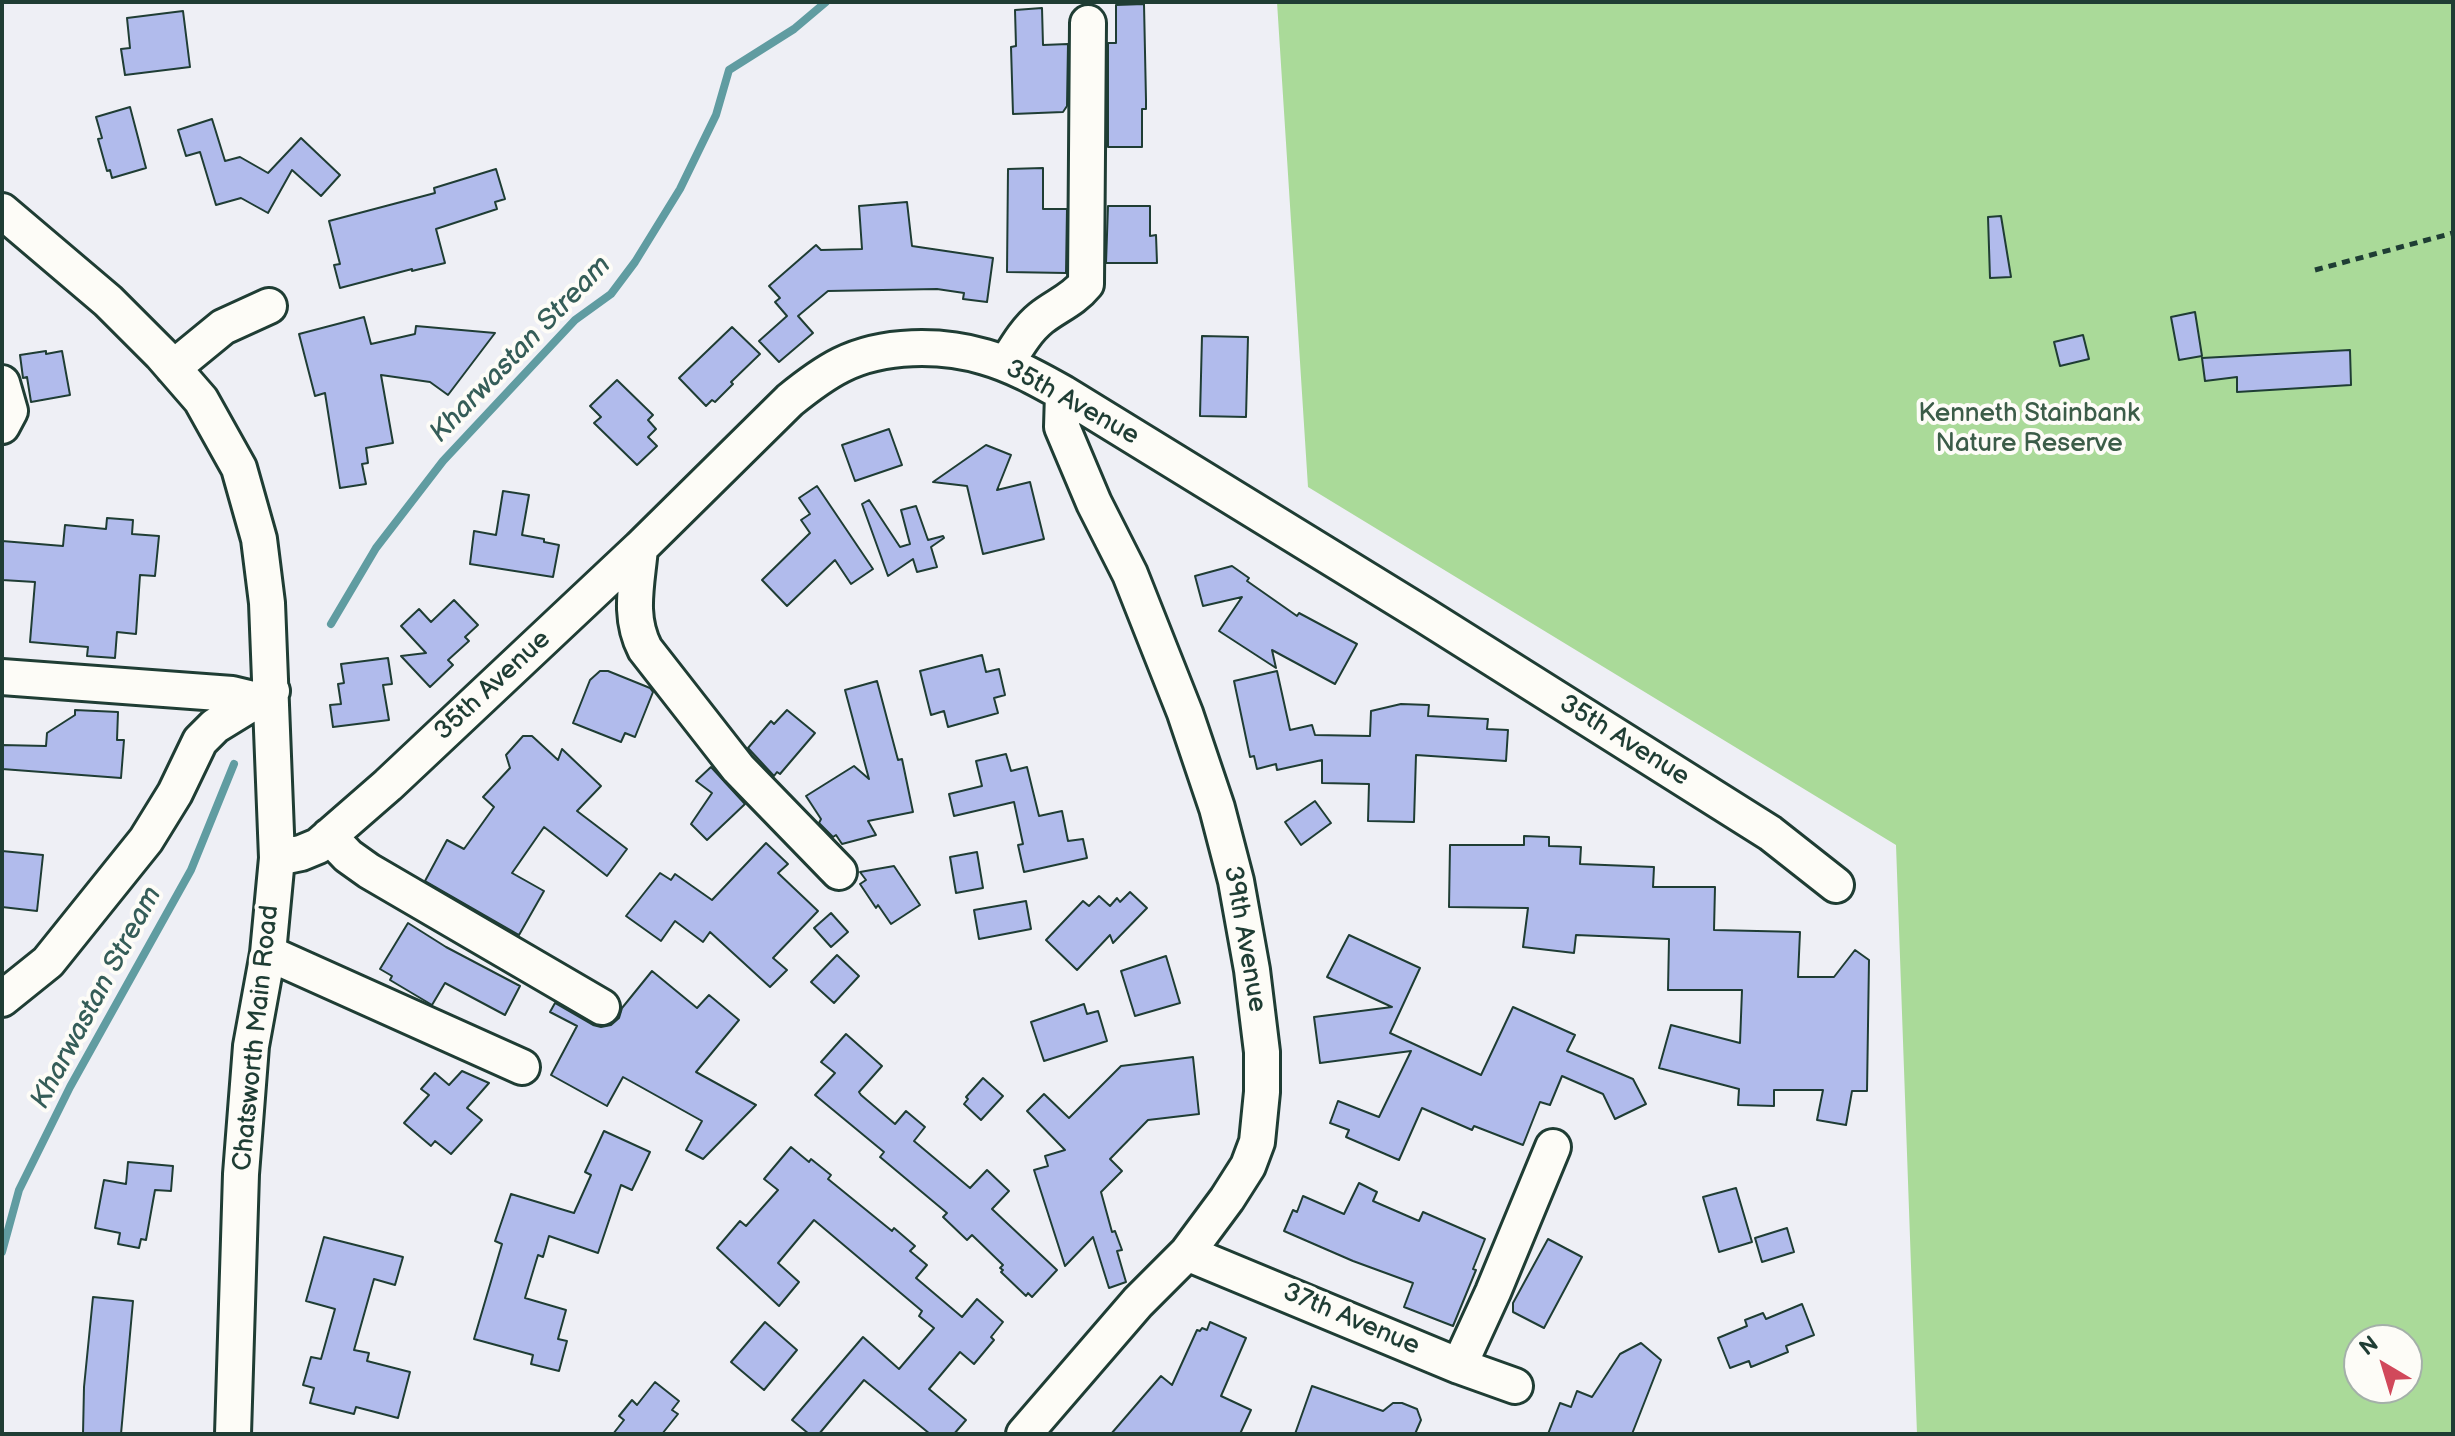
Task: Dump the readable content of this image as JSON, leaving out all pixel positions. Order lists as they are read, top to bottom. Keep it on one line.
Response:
{"streets":{"street":["35th Avenue","39th Avenue","Chatsworth Main Road","37th Avenue"]},"crossings":[["35th Avenue","39th Avenue"],["35th Avenue","Chatsworth Main Road"],["39th Avenue","37th Avenue"]],"water":["Kharwastan Stream"],"parks":["Kenneth Stainbank Nature Reserve"],"north":"top left"}
